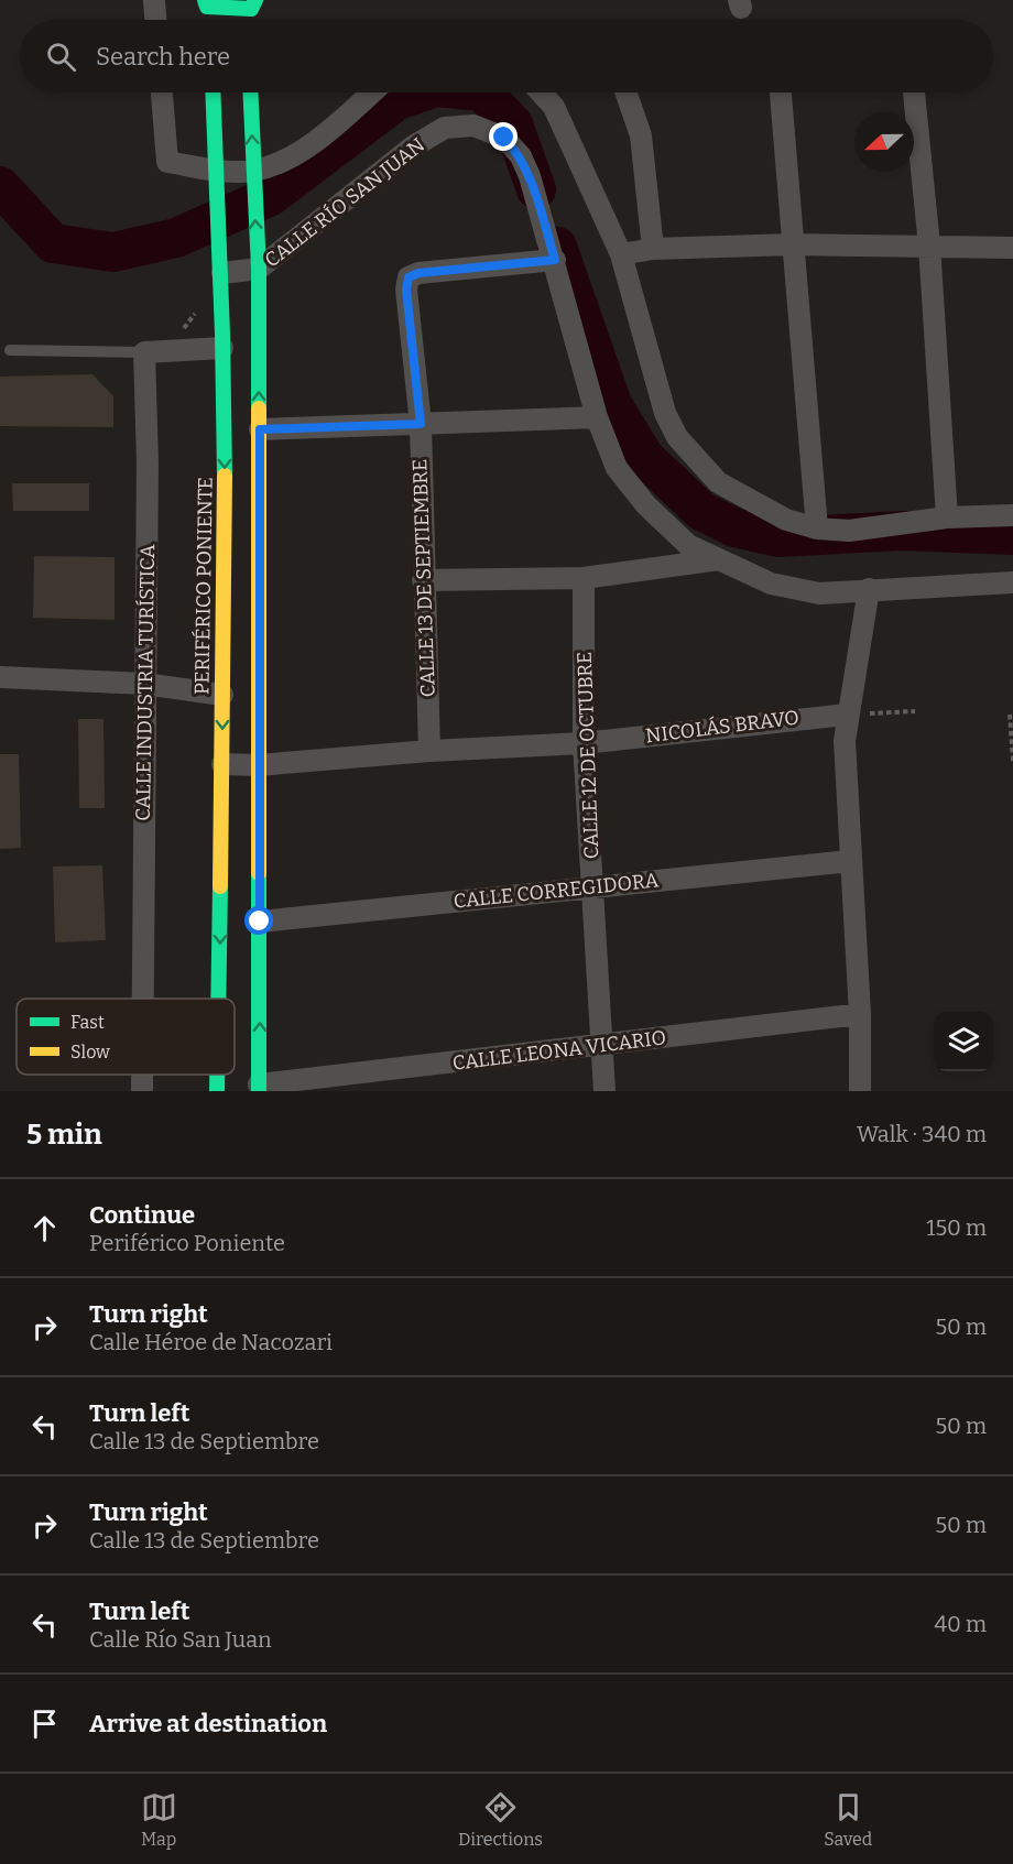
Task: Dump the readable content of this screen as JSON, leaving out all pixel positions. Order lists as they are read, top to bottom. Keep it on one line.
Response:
{"streets":{"main road":["PERIFÉRICO PONIENTE"],"street":["CALLE RÍO SAN JUAN","CALLE 13 DE SEPTIEMBRE","CALLE INDUSTRIA TURÍSTICA","NICOLÁS BRAVO","CALLE 12 DE OCTUBRE","CALLE CORREGIDORA","CALLE LEONA VICARIO"]},"crossings":[["CALLE RÍO SAN JUAN","CALLE 13 DE SEPTIEMBRE"],["CALLE RÍO SAN JUAN","PERIFÉRICO PONIENTE"],["CALLE 13 DE SEPTIEMBRE","NICOLÁS BRAVO"],["PERIFÉRICO PONIENTE","NICOLÁS BRAVO"],["NICOLÁS BRAVO","CALLE 12 DE OCTUBRE"],["CALLE 12 DE OCTUBRE","CALLE CORREGIDORA"],["CALLE 12 DE OCTUBRE","CALLE LEONA VICARIO"]],"legend":["Fast","Slow"],"north":"left","page":{"search":"Search here","heading":["5 min","Walk · 340 m"],"list":[["Continue","Periférico Poniente","150 m"],["Turn right","Calle Héroe de Nacozari","50 m"],["Turn left","Calle 13 de Septiembre","50 m"],["Turn right","Calle 13 de Septiembre","50 m"],["Turn left","Calle Río San Juan","40 m"],"Arrive at destination"],"nav":["Map","Directions","Saved"]}}
